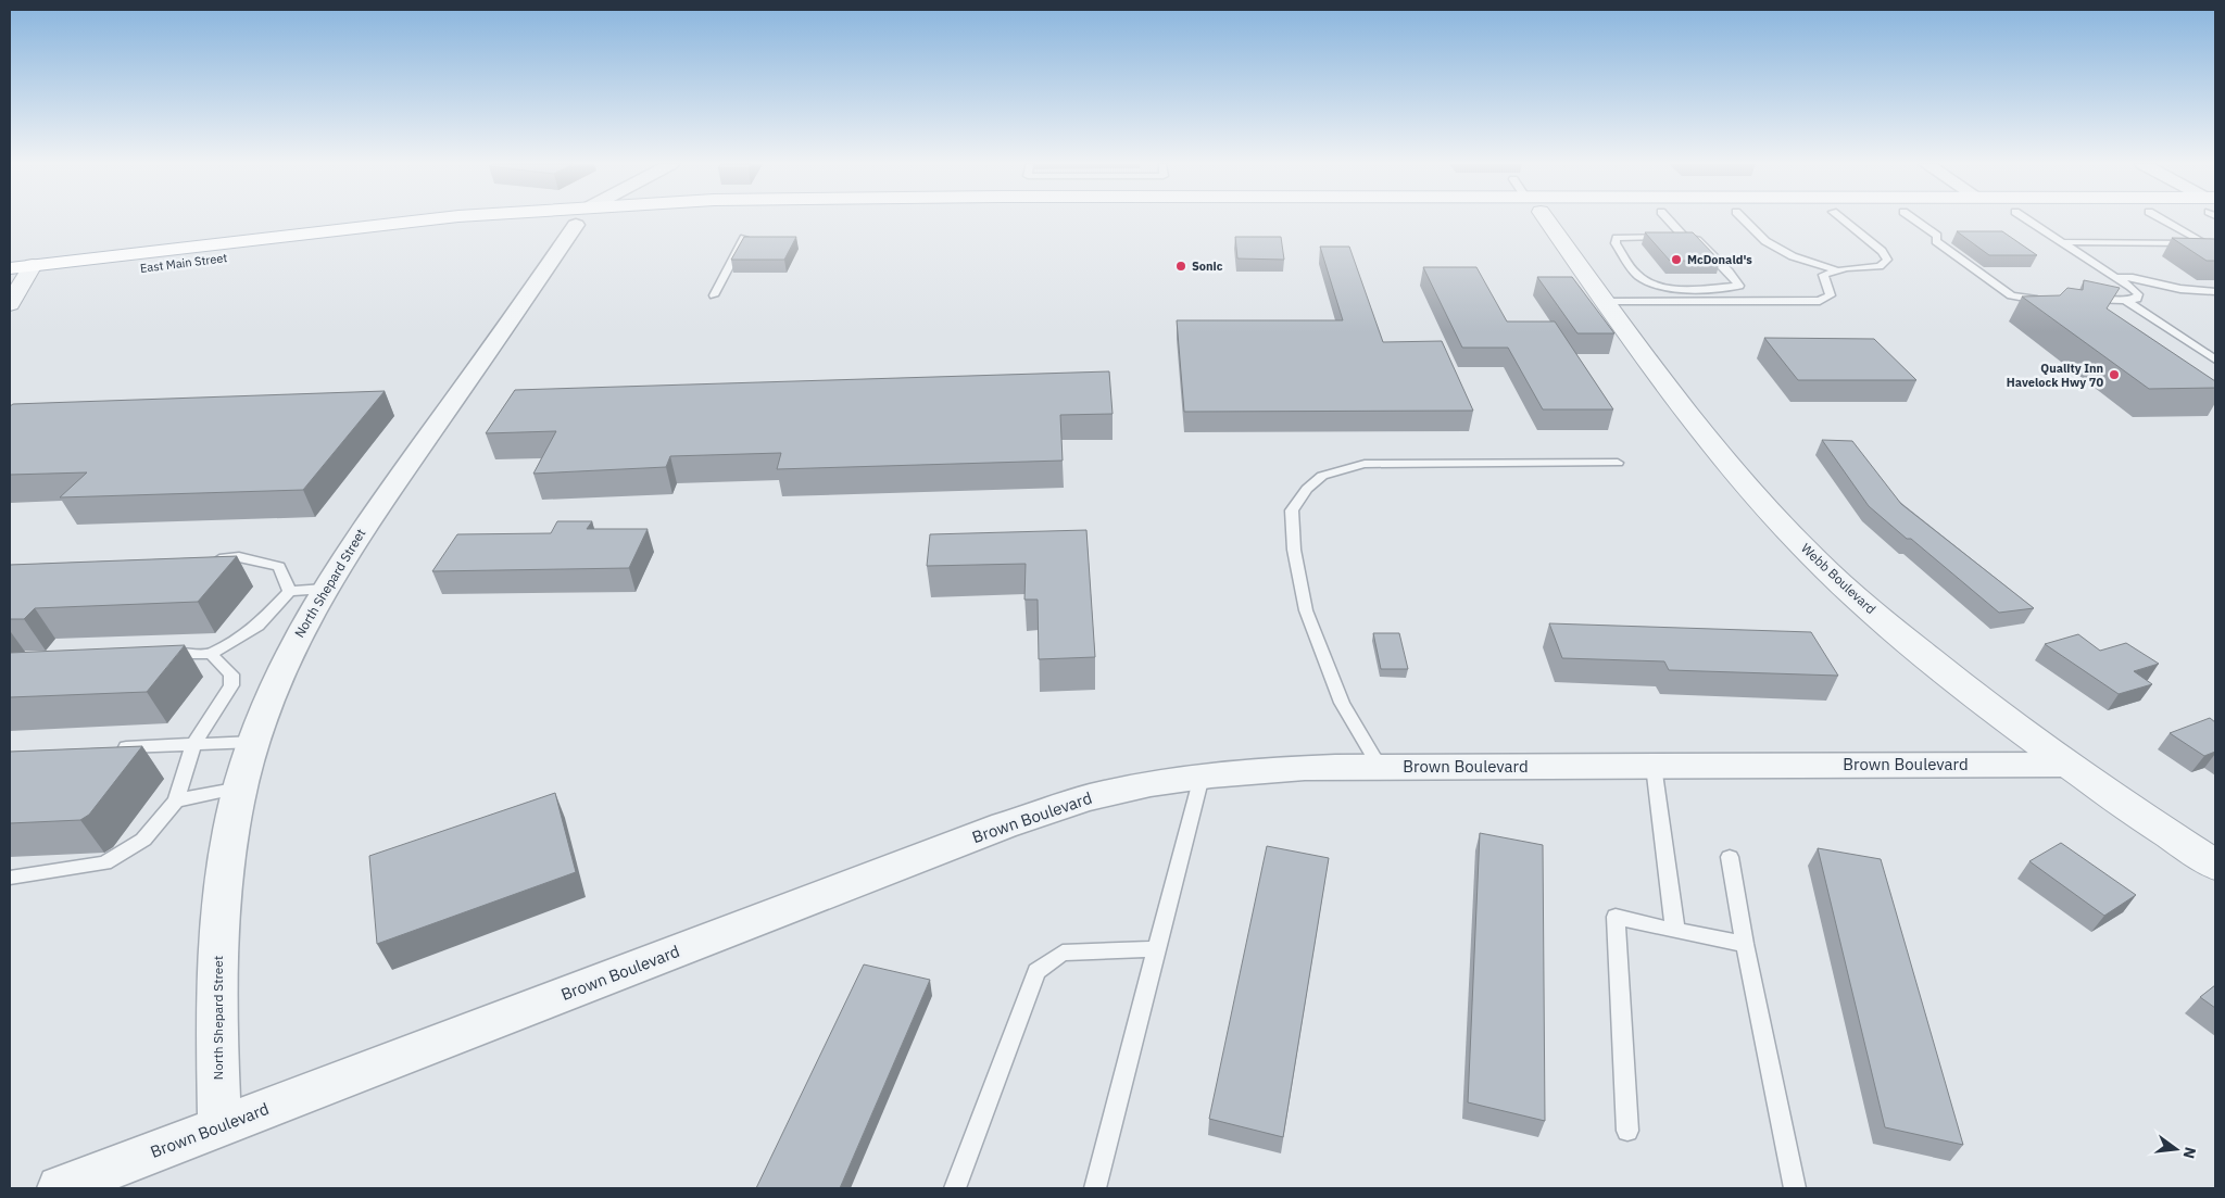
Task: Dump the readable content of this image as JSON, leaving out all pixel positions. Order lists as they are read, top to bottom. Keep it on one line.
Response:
{"streets":{"main road":["East Main Street"],"street":["Webb Boulevard","North Shepard Street","Brown Boulevard"]},"crossings":[["Webb Boulevard","Brown Boulevard"],["North Shepard Street","Brown Boulevard"]],"places":["McDonald's","Sonic","Quality Inn Havelock Hwy 70"],"north":"right"}
